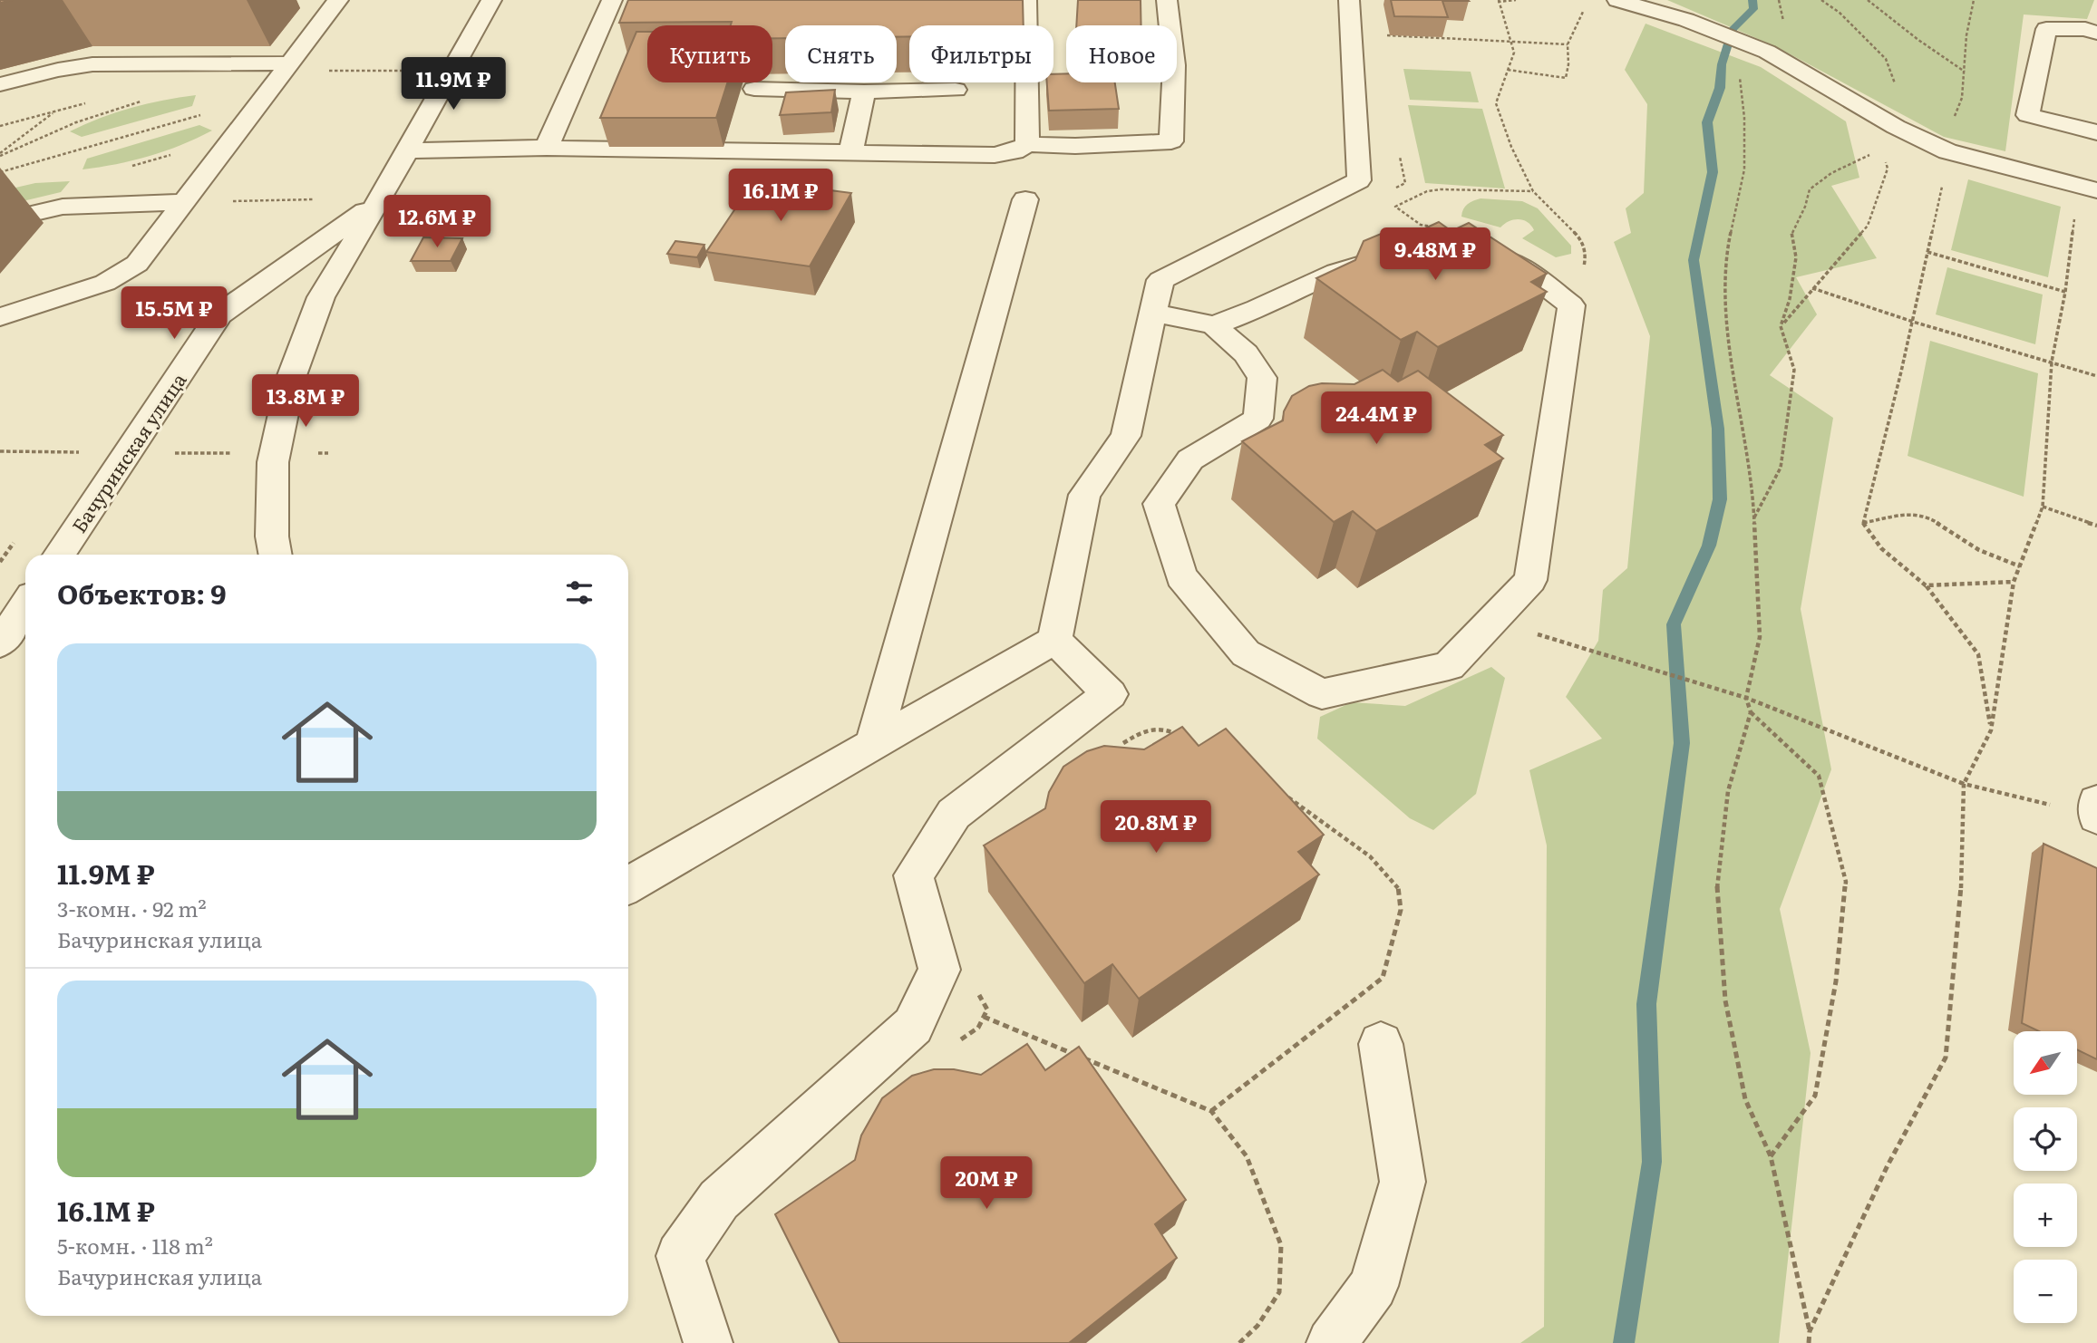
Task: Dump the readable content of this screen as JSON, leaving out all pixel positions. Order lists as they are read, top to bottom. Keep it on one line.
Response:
{"streets":{"street":["Бачуринская улица"]},"north":"bottom left","page":{"chip":["Купить","Снять","Фильтры","Новое"],"price":["11.9M ₽","16.1M ₽","12.6M ₽","9.48M ₽","15.5M ₽","13.8M ₽","24.4M ₽","20.8M ₽","20M ₽"],"heading":"Объектов: 9","list":[{"name":"11.9M ₽","note":"3-комн. · 92 m² · Бачуринская улица"},{"name":"16.1M ₽","note":"5-комн. · 118 m² · Бачуринская улица"}],"map_buttons":["+","−"]}}
